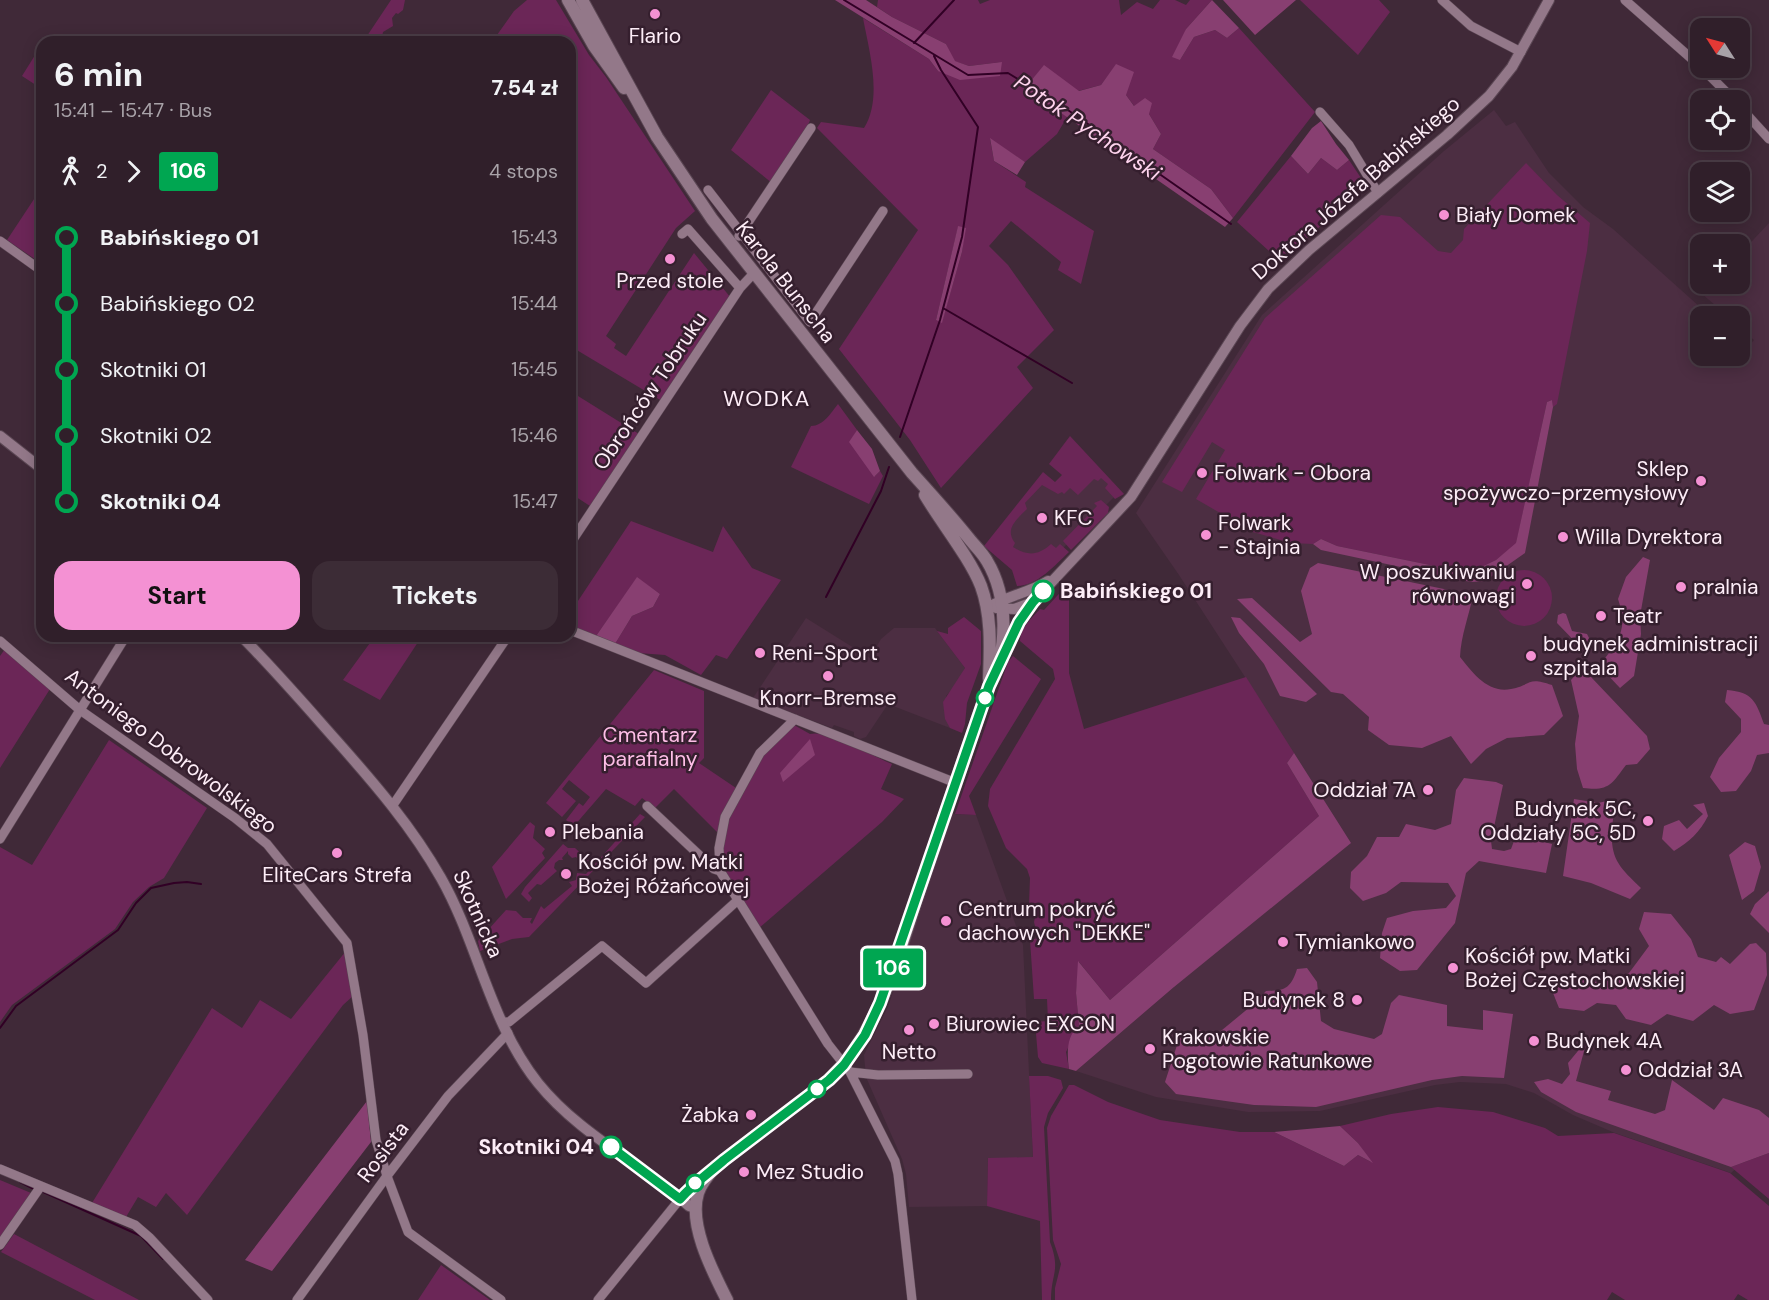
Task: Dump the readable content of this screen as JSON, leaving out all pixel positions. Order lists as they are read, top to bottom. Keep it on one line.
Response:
{"streets":{"main road":["Doktora Józefa Babińskiego","Karola Bunscha"],"street":["Obrońców Tobruku","Antoniego Dobrowolskiego","Skotnicka","Rosista"]},"crossings":[["Doktora Józefa Babińskiego","Karola Bunscha"],["Karola Bunscha","Obrońców Tobruku"],["Antoniego Dobrowolskiego","Rosista"],["Skotnicka","Rosista"]],"districts":["WODKA"],"water":["Potok Pychowski"],"parks":["Cmentarz parafialny"],"places":["Flario","Biały Domek","Przed stole","Folwark - Obora","Sklep spożywczo-przemysłowy","KFC","Folwark - Stajnia","Willa Dyrektora","W poszukiwaniu równowagi","pralnia","Babińskiego 01","Teatr","Reni-Sport","budynek administracji szpitala","Knorr-Bremse","Oddział 7A","Budynek 5C, Oddziały 5C, 5D","Plebania","EliteCars Strefa","Kościół pw. Matki Bożej Różańcowej","Centrum pokryć dachowych \"DEKKE\"","Tymiankowo","Kościół pw. Matki Bożej Częstochowskiej","Budynek 8","Biurowiec EXCON","Netto","Budynek 4A","Krakowskie Pogotowie Ratunkowe","Oddział 3A","Żabka","Skotniki 04","Mez Studio"],"lines":["bus line 106"],"north":"top left","page":{"on_map":"106","map_buttons":["+","−"],"heading":["6 min","15:41 – 15:47 · Bus","7.54 zł"],"legs":["2","106","4 stops"],"list":[{"name":"Babińskiego 01","value":"15:43"},{"name":"Babińskiego 02","value":"15:44"},{"name":"Skotniki 01","value":"15:45"},{"name":"Skotniki 02","value":"15:46"},{"name":"Skotniki 04","value":"15:47"}],"buttons":["Start","Tickets"]}}
